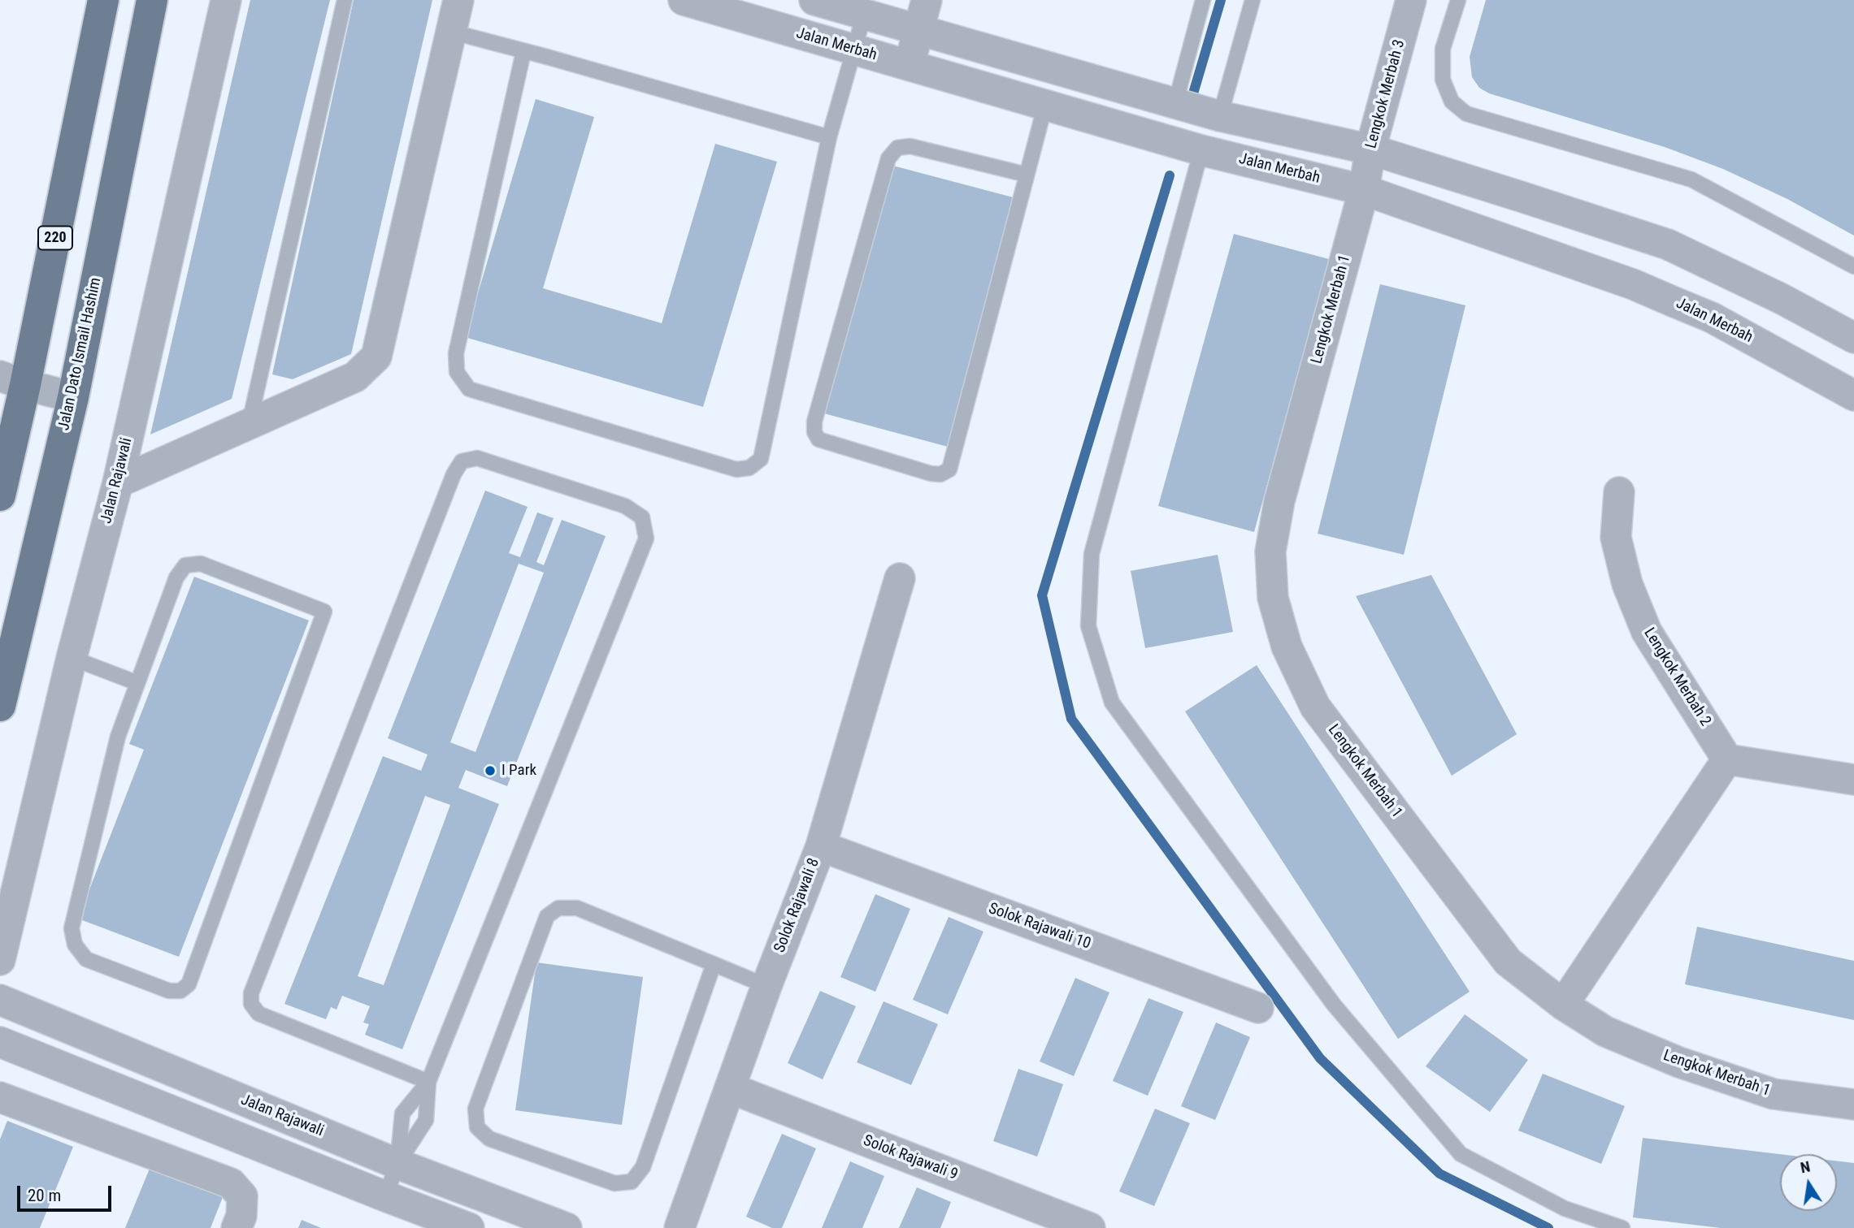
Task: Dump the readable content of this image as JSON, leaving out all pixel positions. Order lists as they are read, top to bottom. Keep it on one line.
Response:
{"streets":{"main road":["220","Jalan Dato Ismail Hashim"],"street":["Jalan Merbah","Lengkok Merbah 3","Lengkok Merbah 1","Jalan Rajawali","Lengkok Merbah 2","Solok Rajawali 8","Solok Rajawali 10","Solok Rajawali 9"]},"crossings":[["Jalan Merbah","Lengkok Merbah 3"],["Jalan Merbah","Lengkok Merbah 1"],["Lengkok Merbah 3","Lengkok Merbah 1"],["Solok Rajawali 8","Solok Rajawali 10"],["Solok Rajawali 8","Solok Rajawali 9"]],"places":["I Park"],"scale_bar":"20 m","north":"top"}
